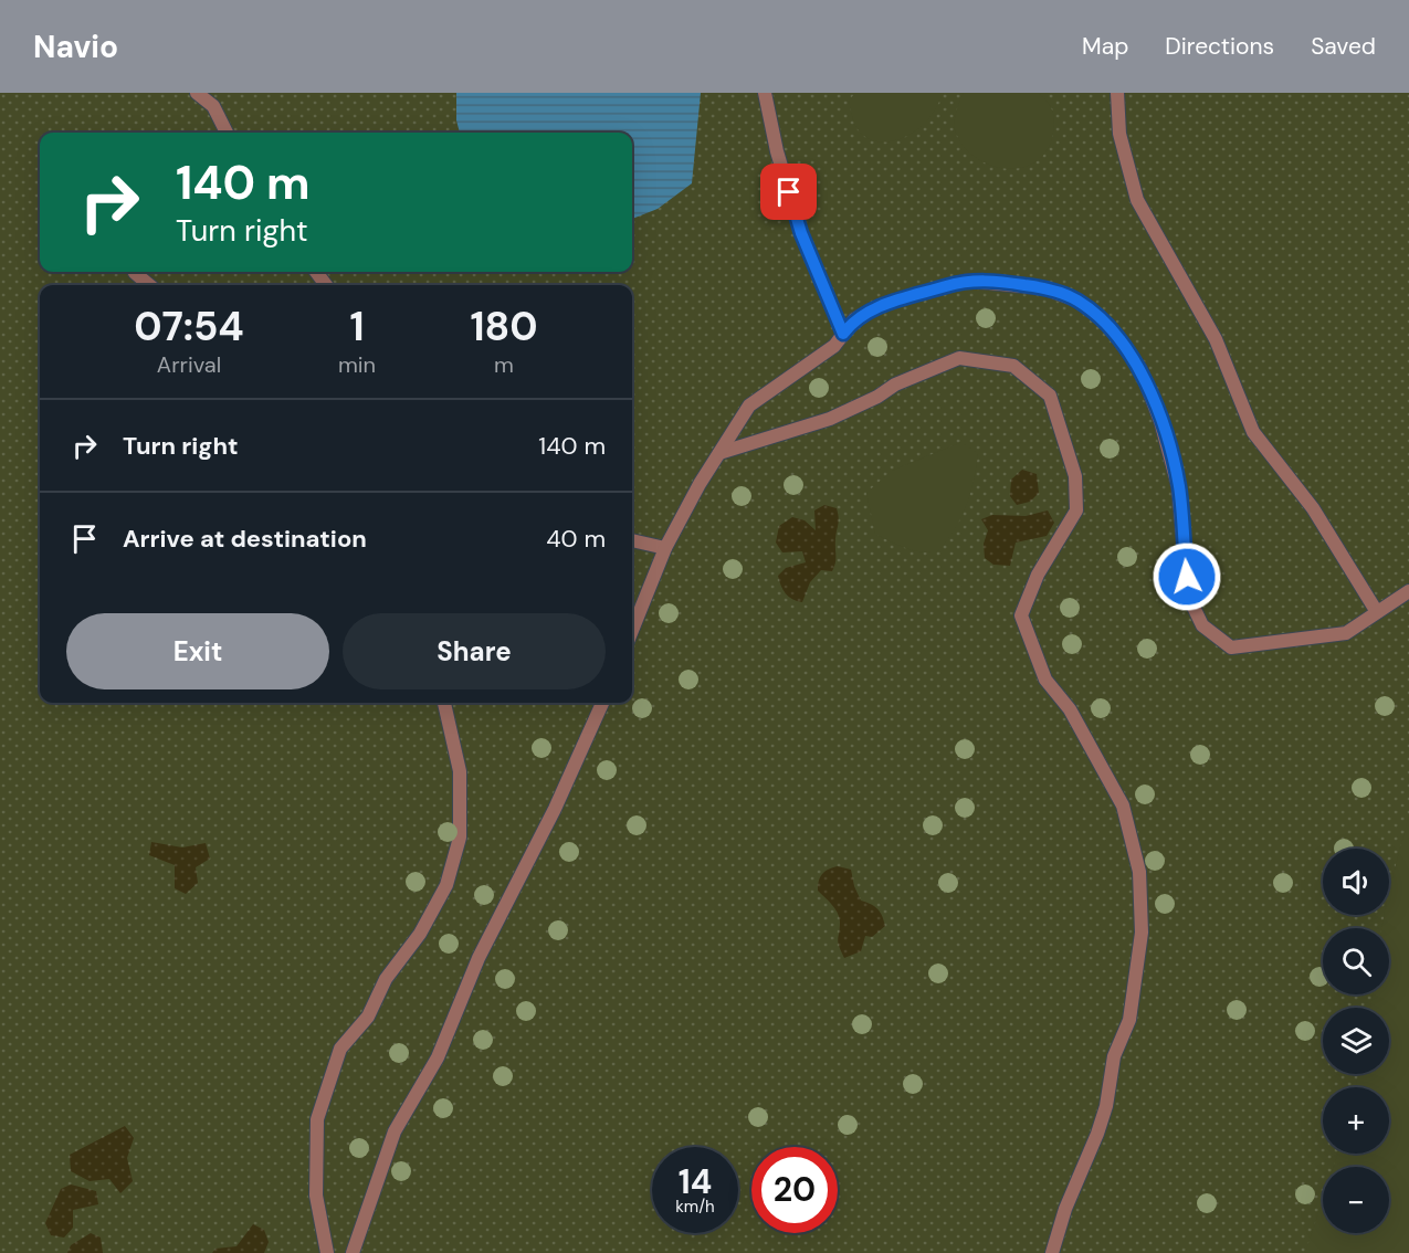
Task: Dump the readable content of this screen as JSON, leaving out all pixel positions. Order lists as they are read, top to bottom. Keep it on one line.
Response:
{"page":{"header":"Navio","nav":["Map","Directions","Saved"],"turn":["140 m","Turn right"],"eta":["07:54","Arrival","1","min","180","m"],"list":[{"name":"Turn right","value":"140 m"},{"name":"Arrive at destination","value":"40 m"}],"buttons":["Exit","Share"],"map_buttons":["+","−"],"speed":"14 km/h","limit":"20"}}
